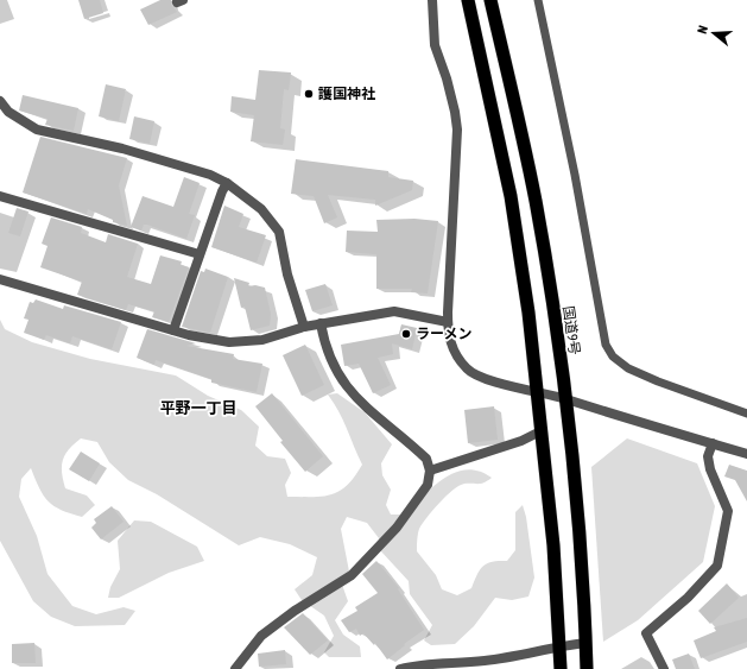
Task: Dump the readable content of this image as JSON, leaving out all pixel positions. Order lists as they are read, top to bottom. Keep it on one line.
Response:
{"streets":{"highway":["国道9号"]},"districts":["平野一丁目"],"places":["護国神社","ラーメン"],"north":"left"}
